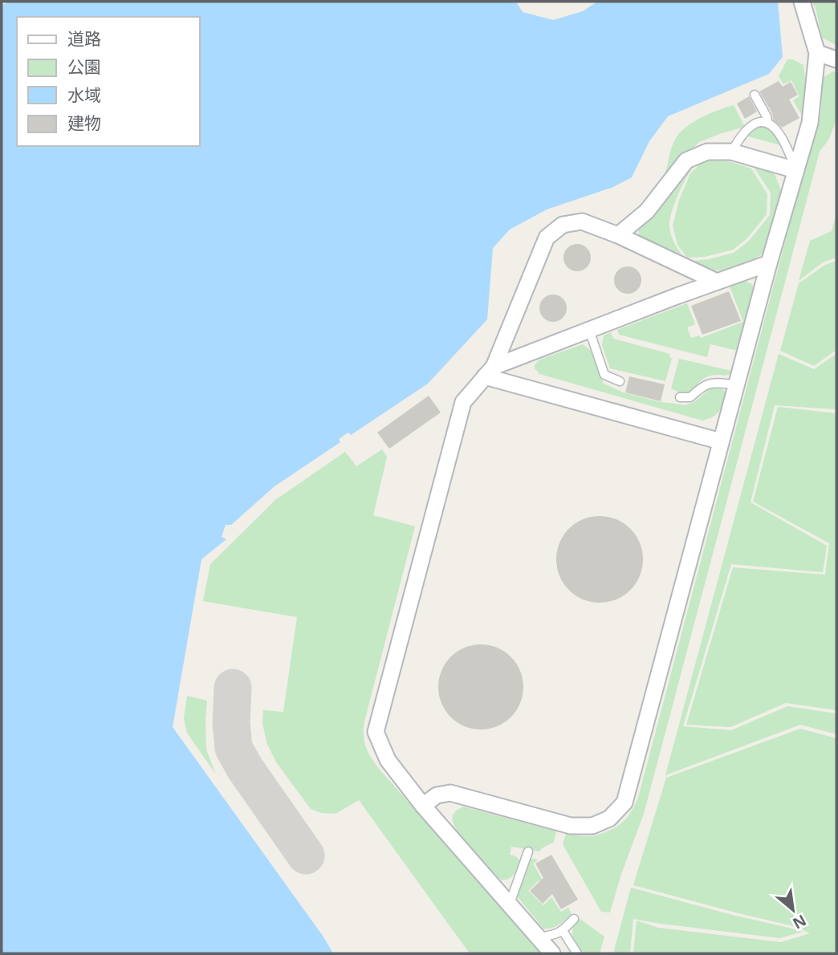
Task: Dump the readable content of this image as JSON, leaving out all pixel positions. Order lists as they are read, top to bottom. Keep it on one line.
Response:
{"legend":["道路","公園","水域","建物"],"north":"bottom right"}
